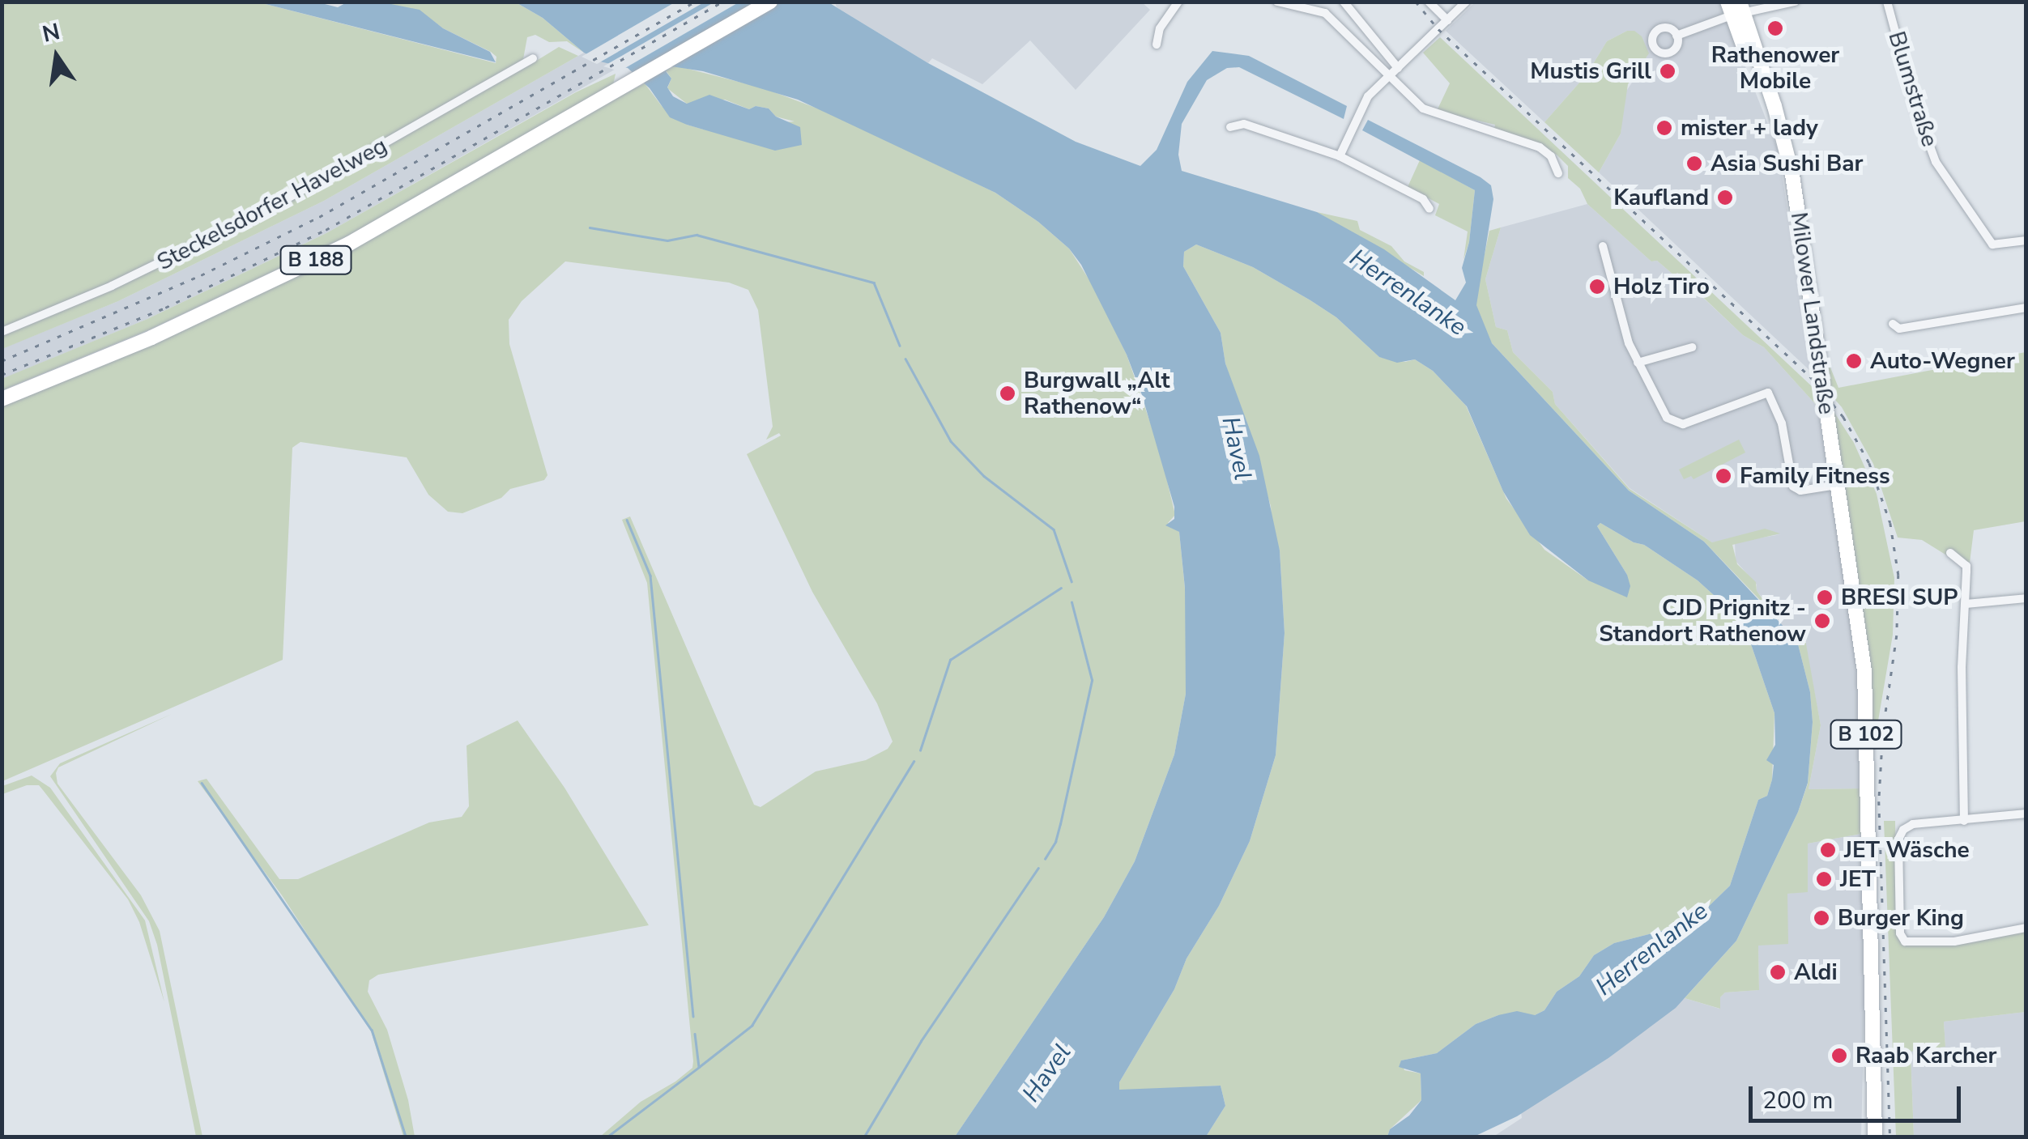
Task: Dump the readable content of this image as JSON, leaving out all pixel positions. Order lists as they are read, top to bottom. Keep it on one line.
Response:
{"streets":{"main road":["B 188","Milower Landstraße","B 102"],"street":["Blumstraße","Steckelsdorfer Havelweg"]},"water":["Herrenlanke","Havel"],"places":["Rathenower Mobile","Mustis Grill","mister + lady","Asia Sushi Bar","Kaufland","Holz Tiro","Auto-Wegner","Burgwall „Alt Rathenow“","Family Fitness","BRESI SUP","CJD Prignitz - Standort Rathenow","JET Wäsche","JET","Burger King","Aldi","Raab Karcher"],"scale_bar":"200 m","north":"top"}
